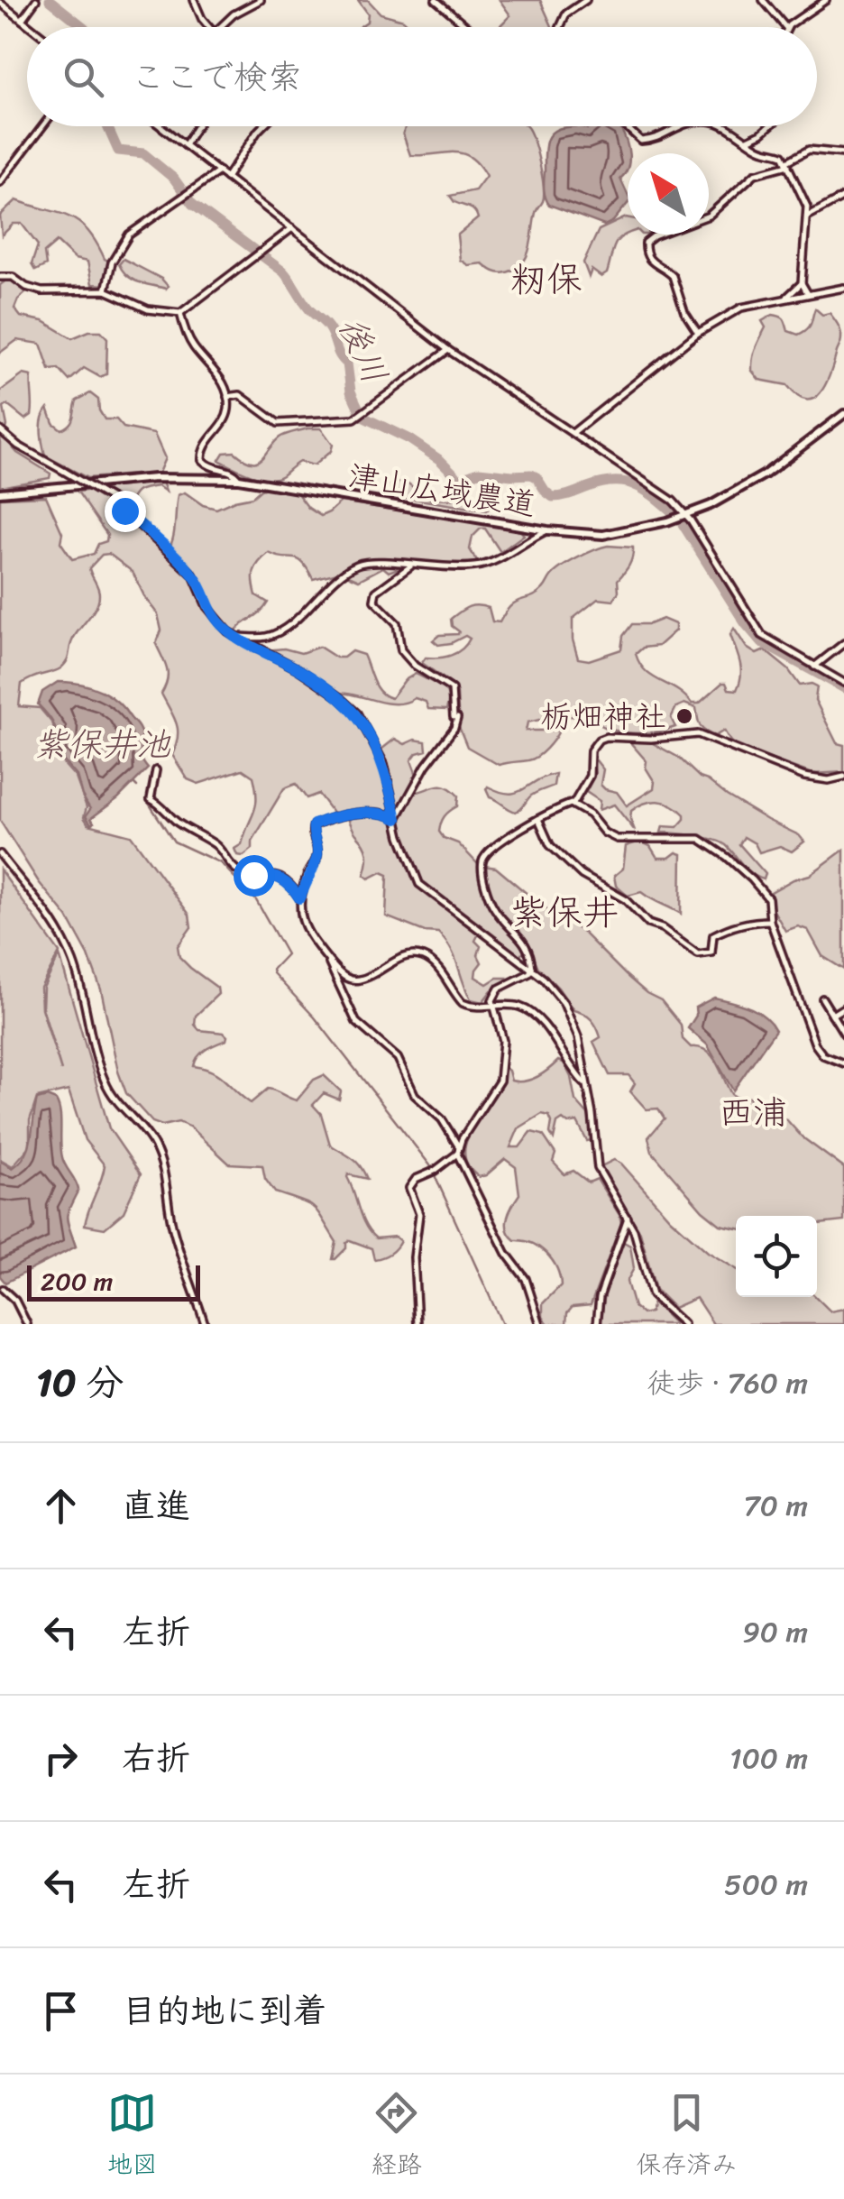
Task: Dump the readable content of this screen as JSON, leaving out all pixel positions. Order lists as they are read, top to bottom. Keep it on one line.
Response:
{"streets":{"street":["津山広域農道"]},"districts":["籾保","紫保井","西浦"],"water":["後川","紫保井池"],"places":["栃畑神社"],"scale_bar":"200 m","north":"top left","page":{"search":"ここで検索","scale":"200 m","heading":["10 分","徒歩 · 760 m"],"list":[["直進","70 m"],["左折","90 m"],["右折","100 m"],["左折","500 m"],"目的地に到着"],"nav":["地図","経路","保存済み"]}}
